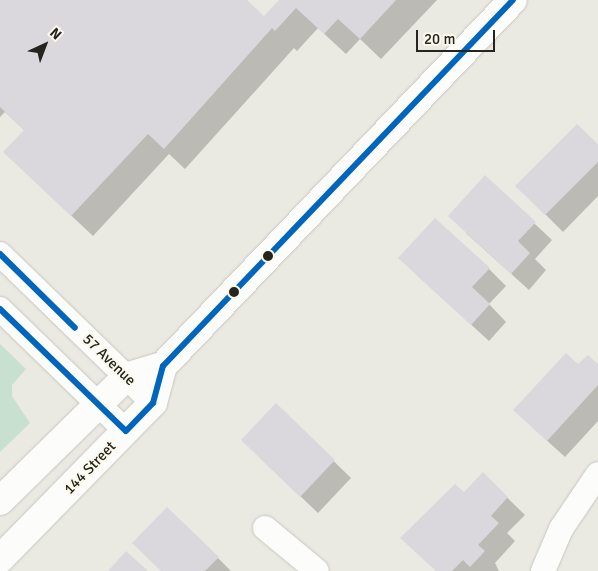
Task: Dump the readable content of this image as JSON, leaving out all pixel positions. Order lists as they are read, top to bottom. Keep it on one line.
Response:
{"streets":{"main road":["144 Street"],"street":["57 Avenue"]},"crossings":[["57 Avenue","144 Street"]],"scale_bar":"20 m","north":"top right"}
